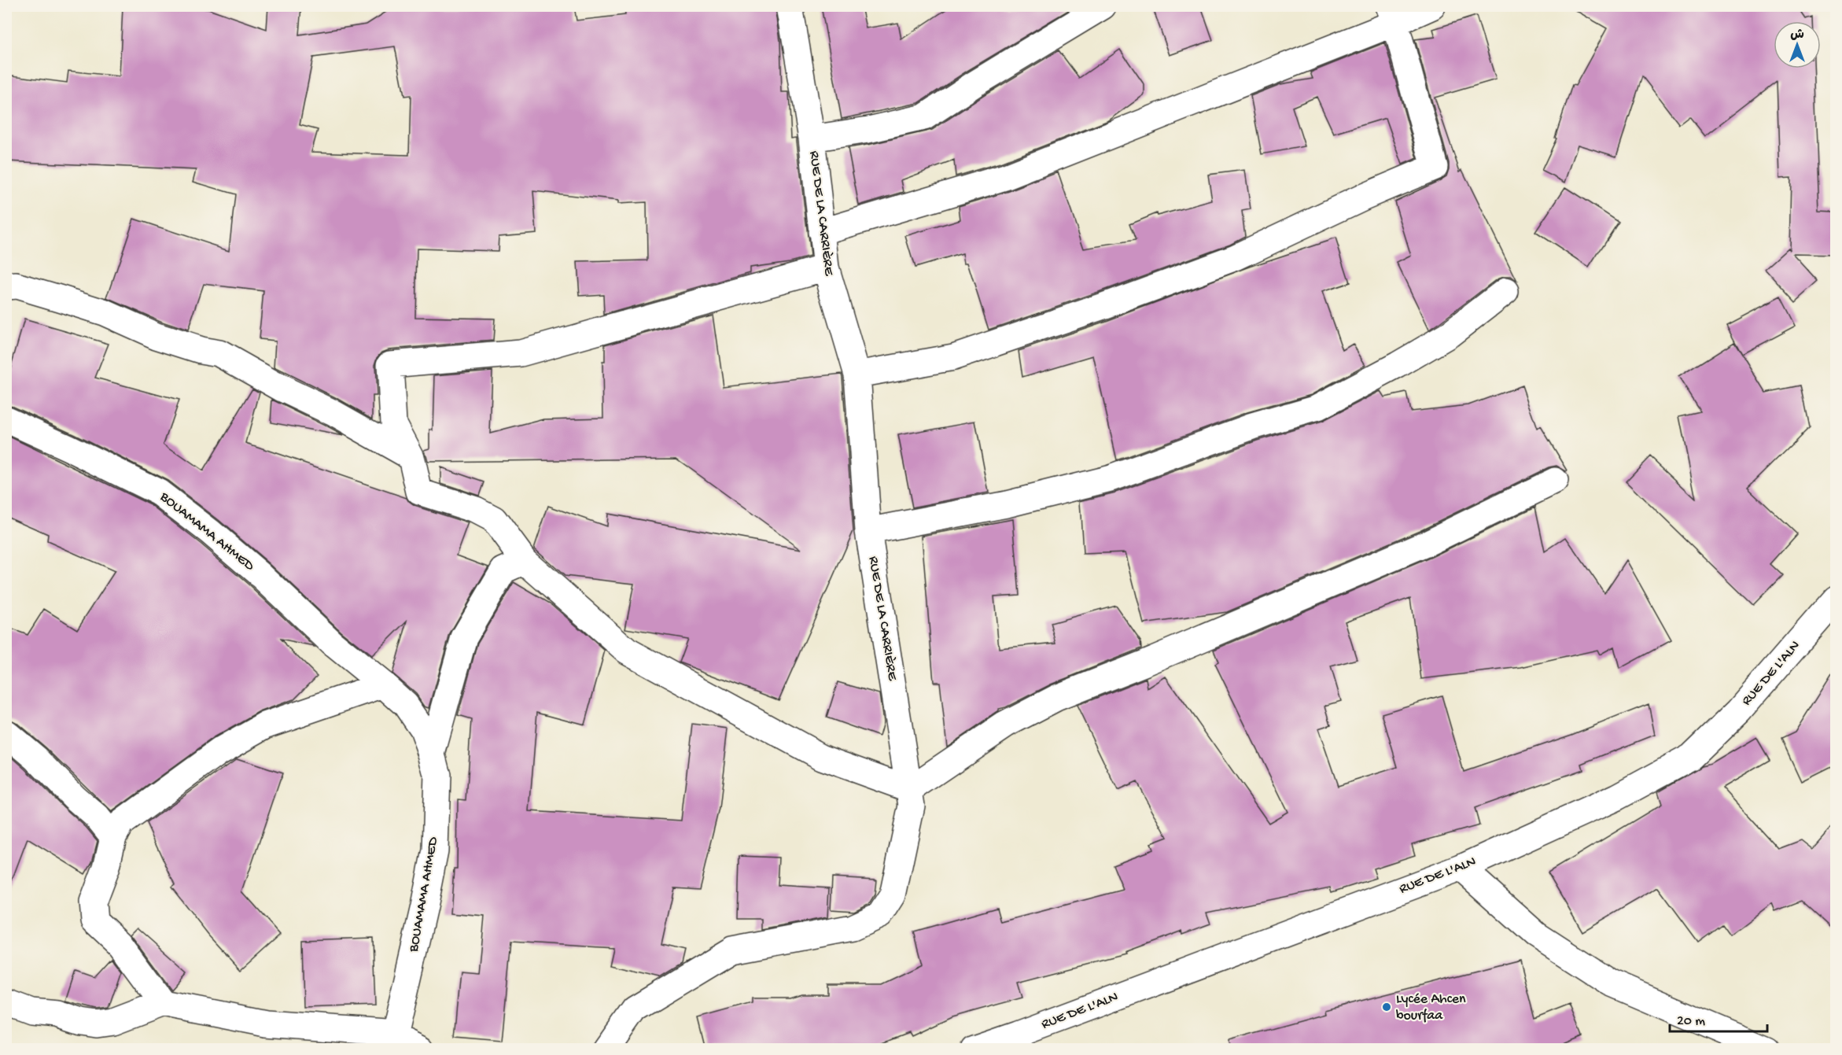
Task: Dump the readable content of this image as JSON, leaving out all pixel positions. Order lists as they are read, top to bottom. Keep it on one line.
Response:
{"streets":{"street":["RUE DE LA CARRIÈRE","BOUAMAMA AHMED","RUE DE L'ALN"]},"places":["Lycée Ahcen bourfaa"],"scale_bar":"20 m","north":"top"}
